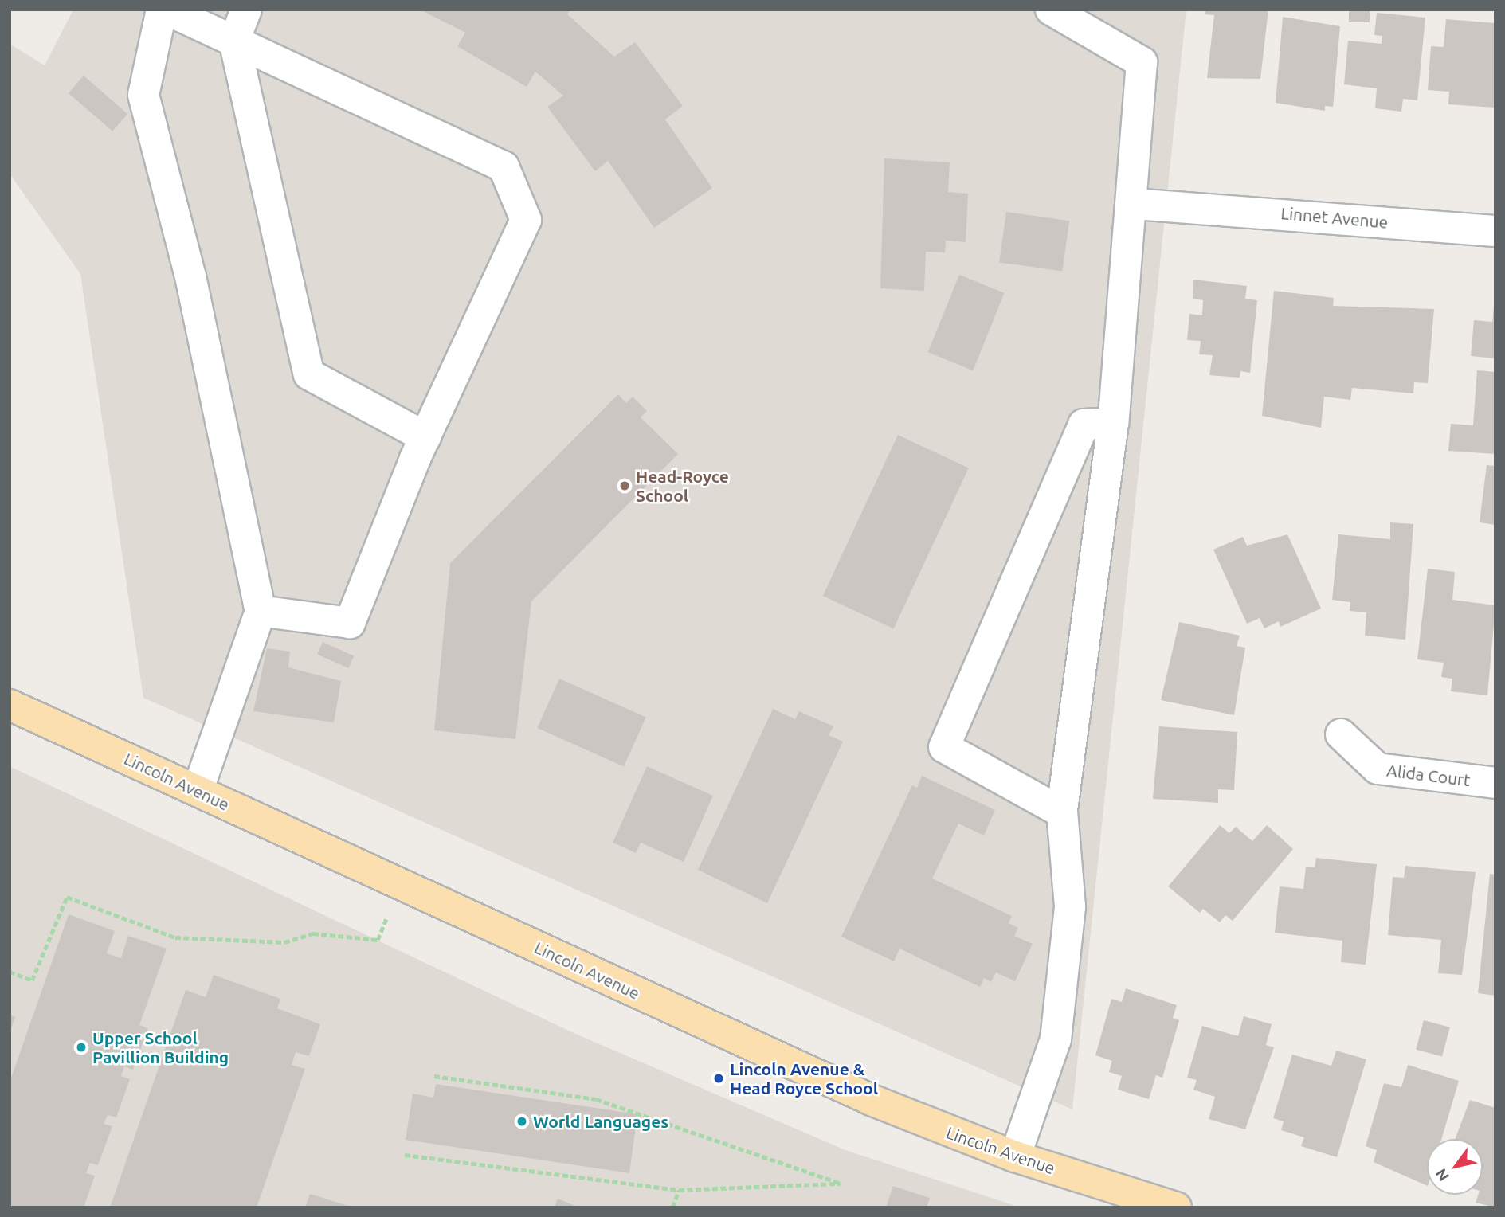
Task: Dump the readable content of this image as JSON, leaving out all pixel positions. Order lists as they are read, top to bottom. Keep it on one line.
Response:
{"streets":{"main road":["Lincoln Avenue"],"street":["Linnet Avenue","Alida Court"]},"places":["Head-Royce School","Upper School Pavillion Building","Lincoln Avenue & Head Royce School","World Languages"],"north":"bottom left"}
